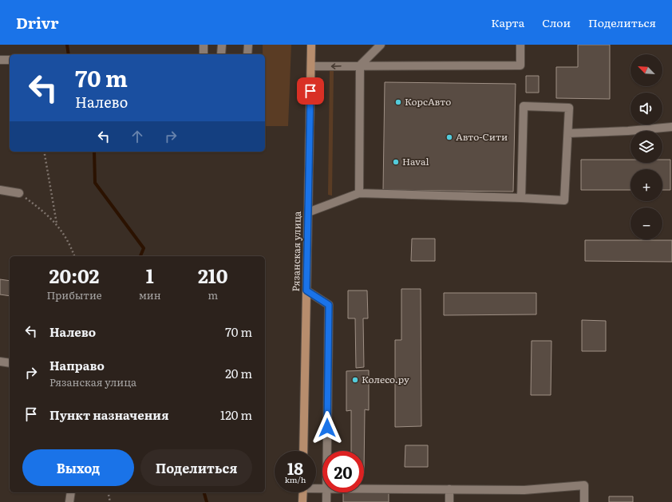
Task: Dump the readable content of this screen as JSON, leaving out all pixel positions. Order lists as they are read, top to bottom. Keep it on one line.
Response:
{"streets":{"main road":["Рязанская улица"]},"places":["КорсАвто","Авто-Сити","Haval","Колесо.ру"],"north":"top left","page":{"header":"Drivr","nav":["Карта","Слои","Поделиться"],"map_buttons":["+","−"],"turn":["70 m","Налево"],"eta":["20:02","Прибытие","1","мин","210","m"],"list":[{"name":"Налево","value":"70 m"},{"name":"Направо","note":"Рязанская улица","value":"20 m"},{"name":"Пункт назначения","value":"120 m"}],"buttons":["Выход","Поделиться"],"speed":"18 km/h","limit":"20"}}
